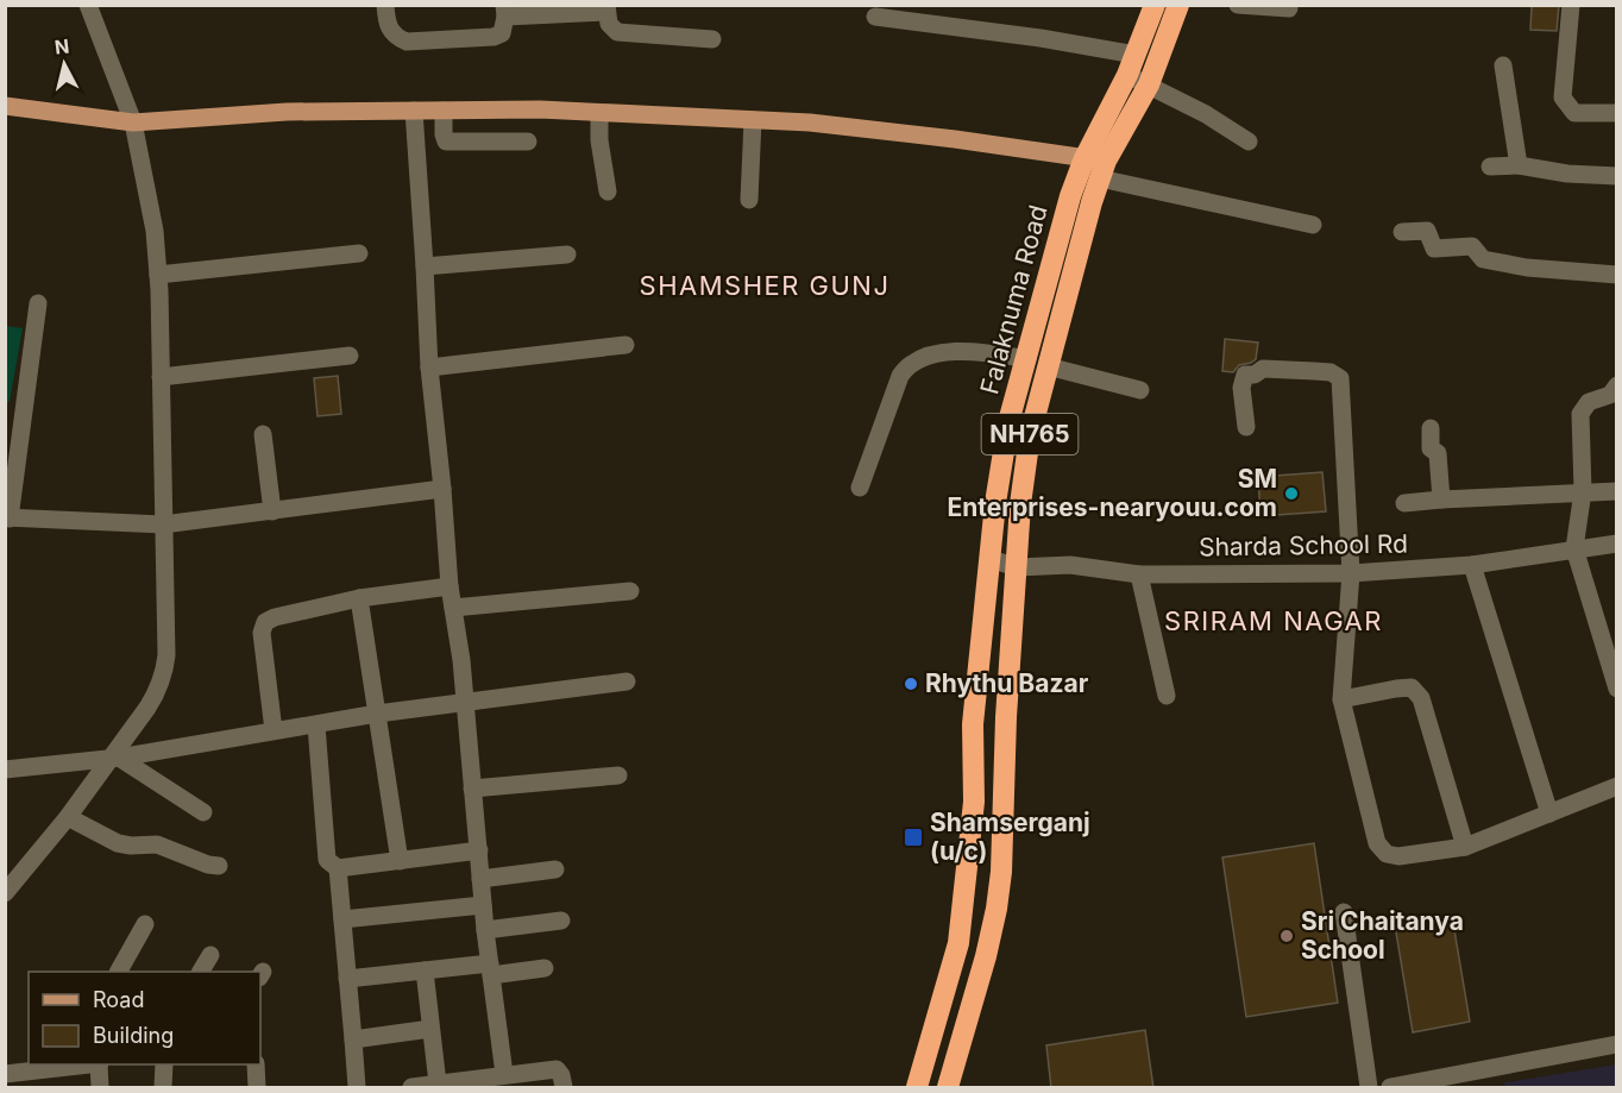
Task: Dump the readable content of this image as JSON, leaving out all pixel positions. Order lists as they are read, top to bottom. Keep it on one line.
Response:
{"streets":{"highway":["Falaknuma Road","NH765"],"street":["Sharda School Rd"]},"crossings":[["Falaknuma Road","Sharda School Rd"]],"districts":["SHAMSHER GUNJ","SRIRAM NAGAR"],"places":{"other":["SM Enterprises-nearyouu.com","Rhythu Bazar","Sri Chaitanya School"],"transit":["Shamserganj (u/c)"]},"legend":["Road","Building"],"north":"top"}
